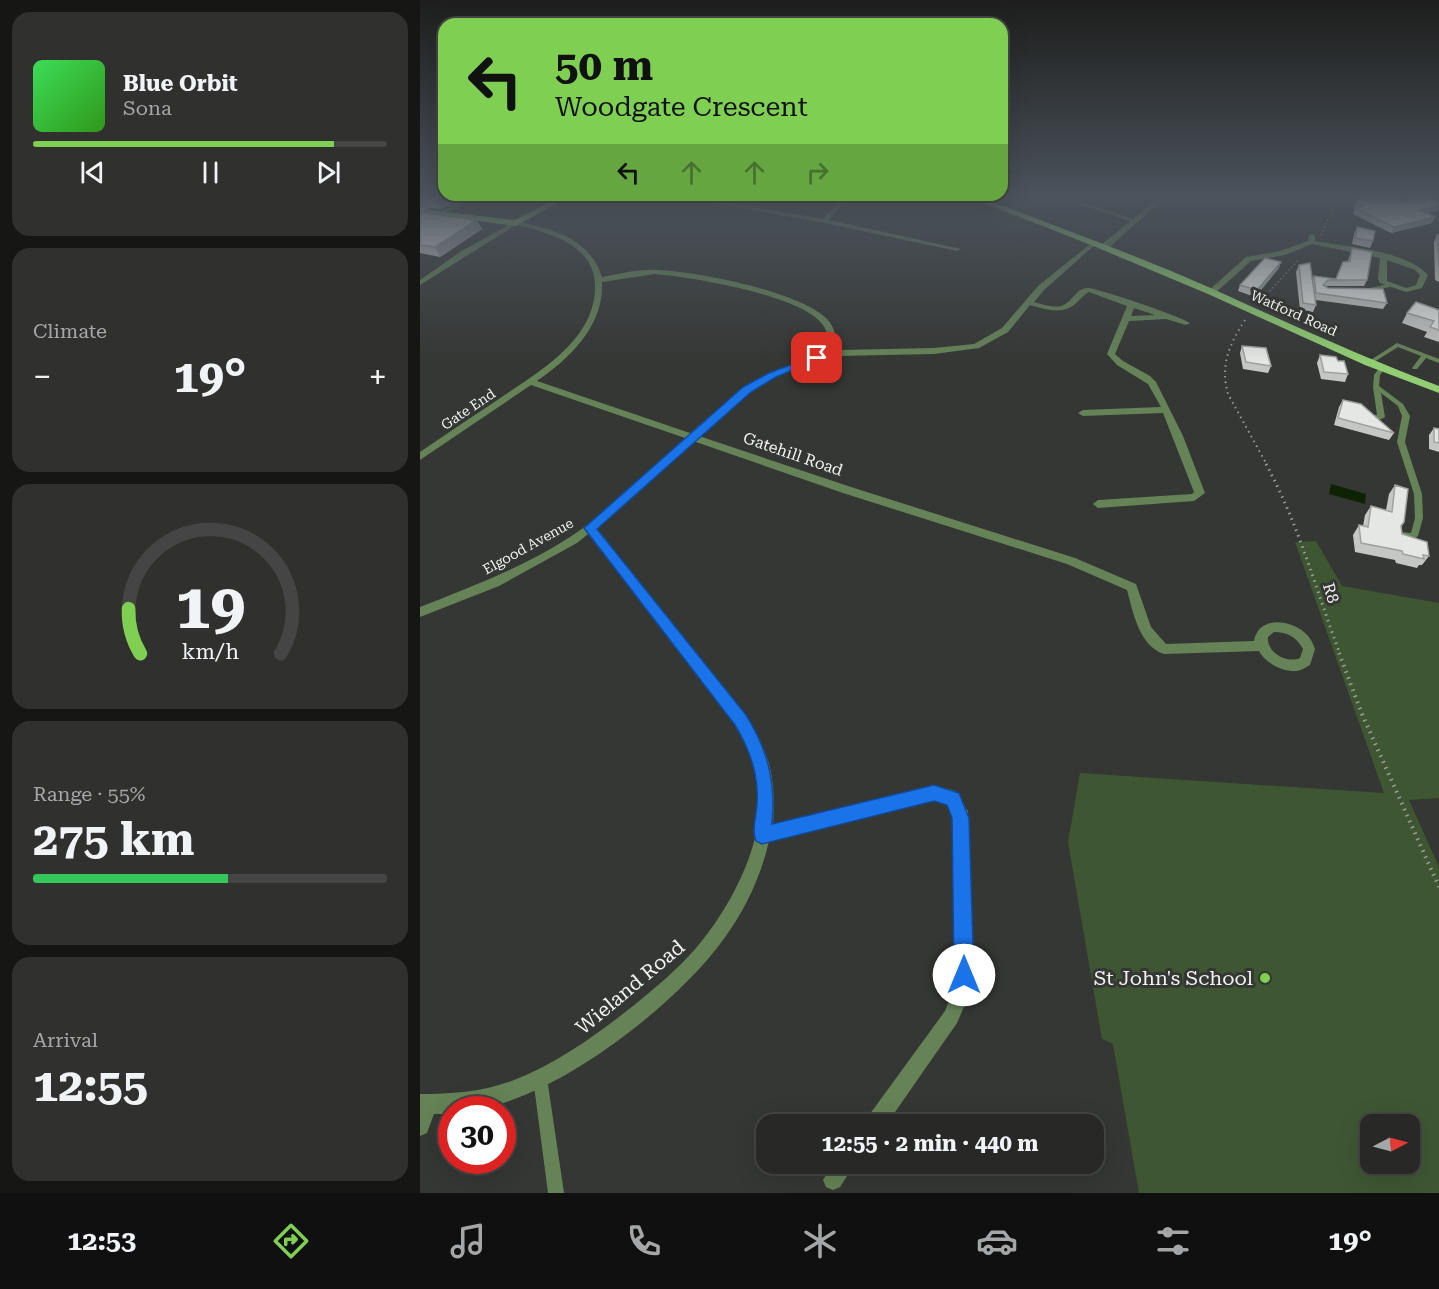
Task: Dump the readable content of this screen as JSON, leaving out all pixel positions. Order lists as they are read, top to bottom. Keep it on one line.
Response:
{"streets":{"main road":["Watford Road"],"street":["Gate End","Gatehill Road","Elgood Avenue","Wieland Road"],"path":["R8"]},"crossings":[["Watford Road","R8"],["Gate End","Gatehill Road"],["Gatehill Road","Elgood Avenue"],["Elgood Avenue","Wieland Road"]],"places":["St John's School"],"north":"right","page":{"turn":["50 m","Woodgate Crescent"],"song":["Blue Orbit","Sona"],"tile":["Climate",["Range · 55%","275 km"],["Arrival","12:55"]],"heat":["−","19°","+"],"limit":"30","trip":"12:55 · 2 min · 440 m","tabs":["12:53","19°"],"gauge":["19","km/h"]}}
